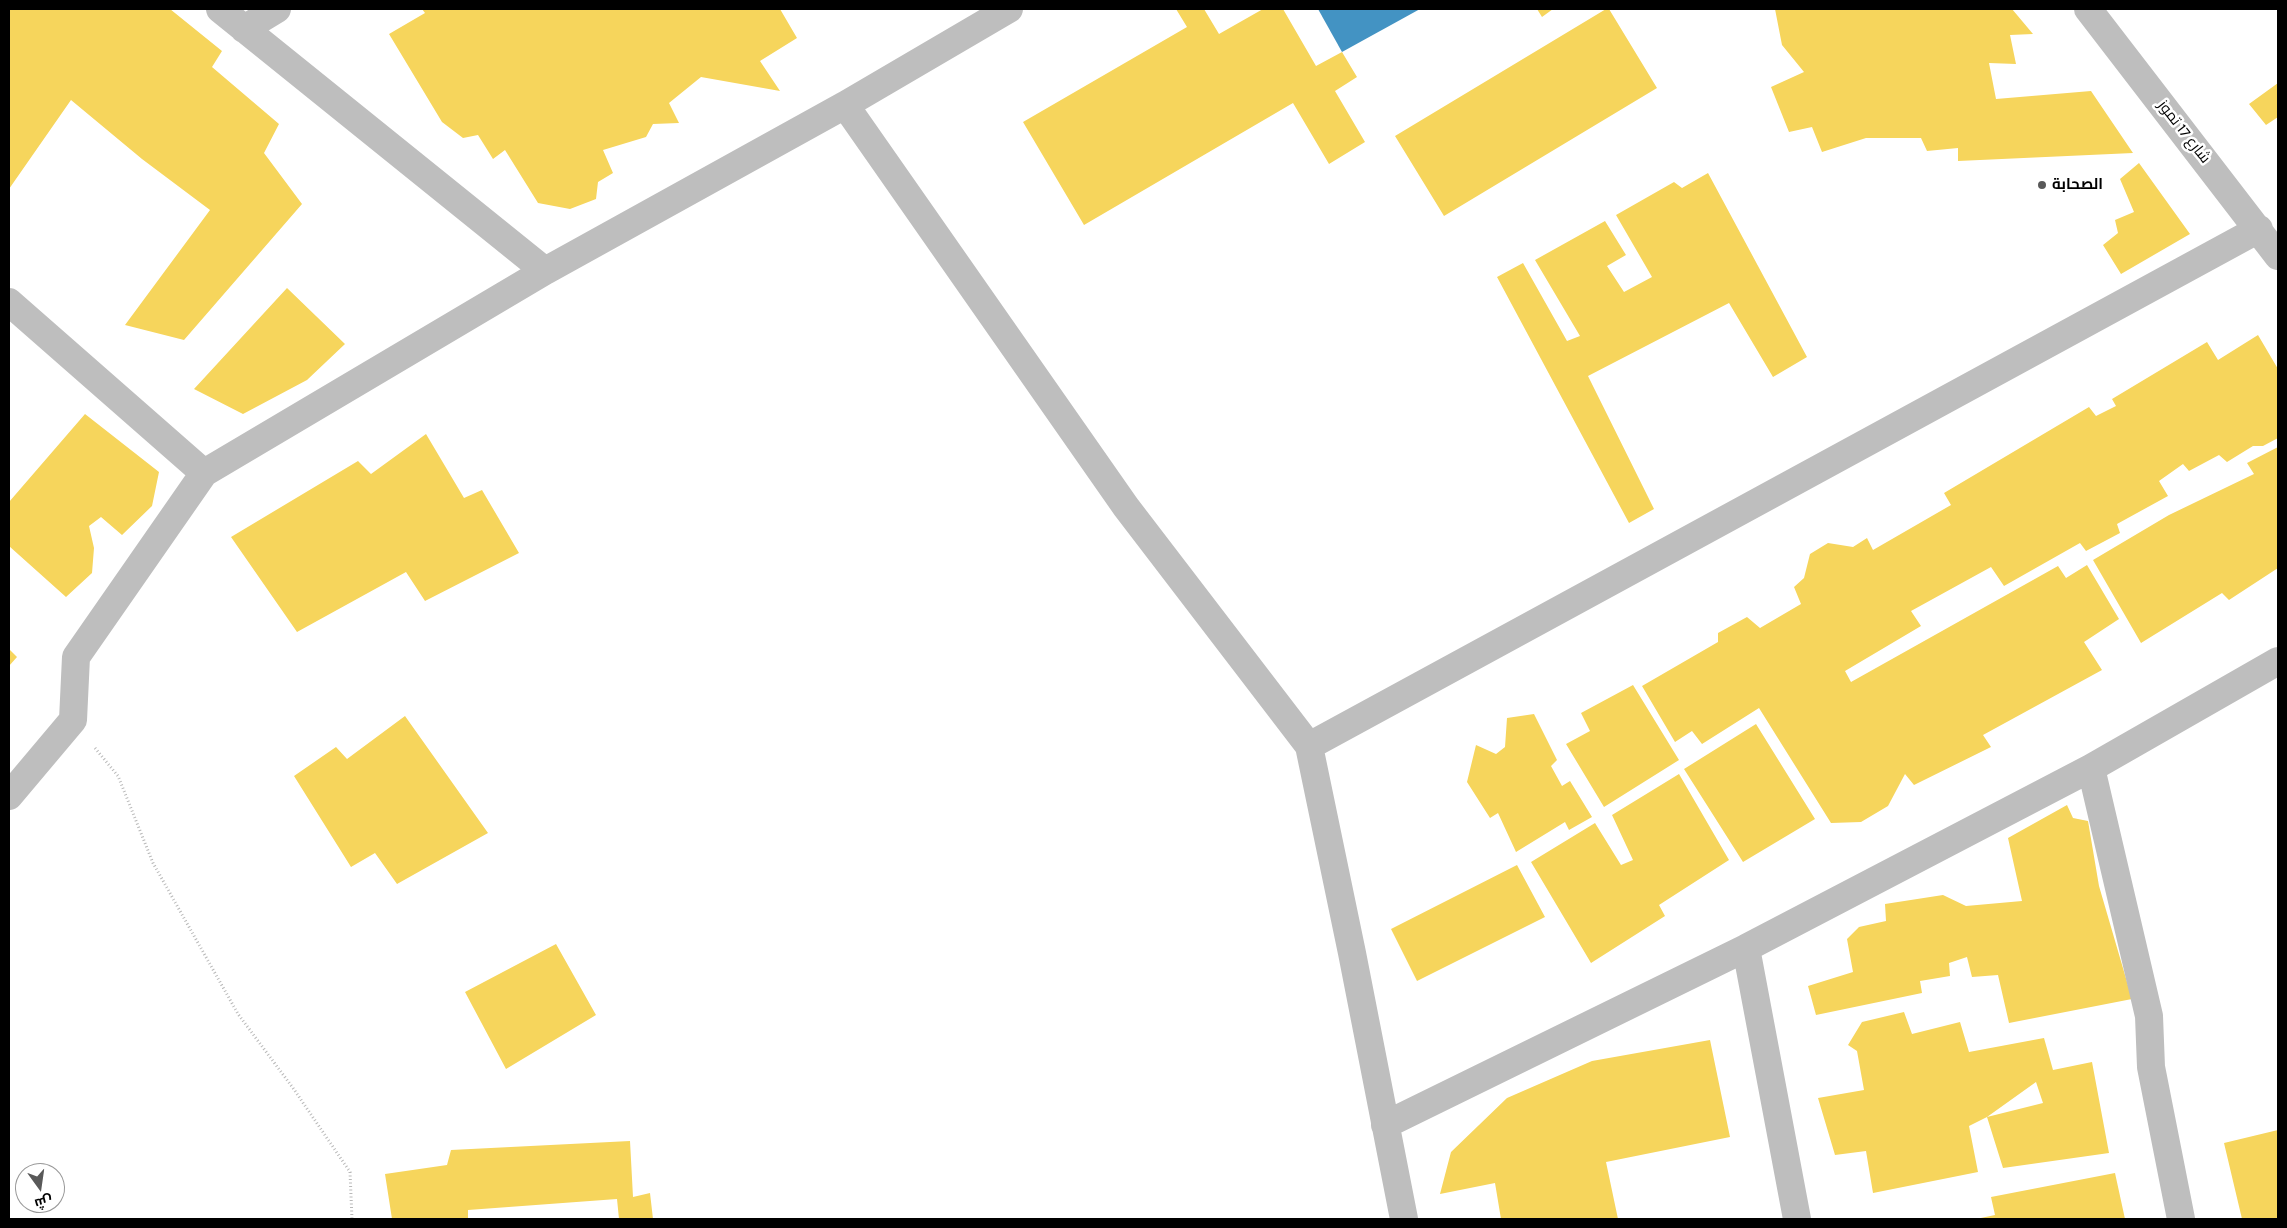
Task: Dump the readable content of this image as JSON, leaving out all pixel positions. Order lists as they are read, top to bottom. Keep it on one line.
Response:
{"streets":{"street":["شارع 17 تموز"]},"places":["الصحابة"],"north":"bottom"}
